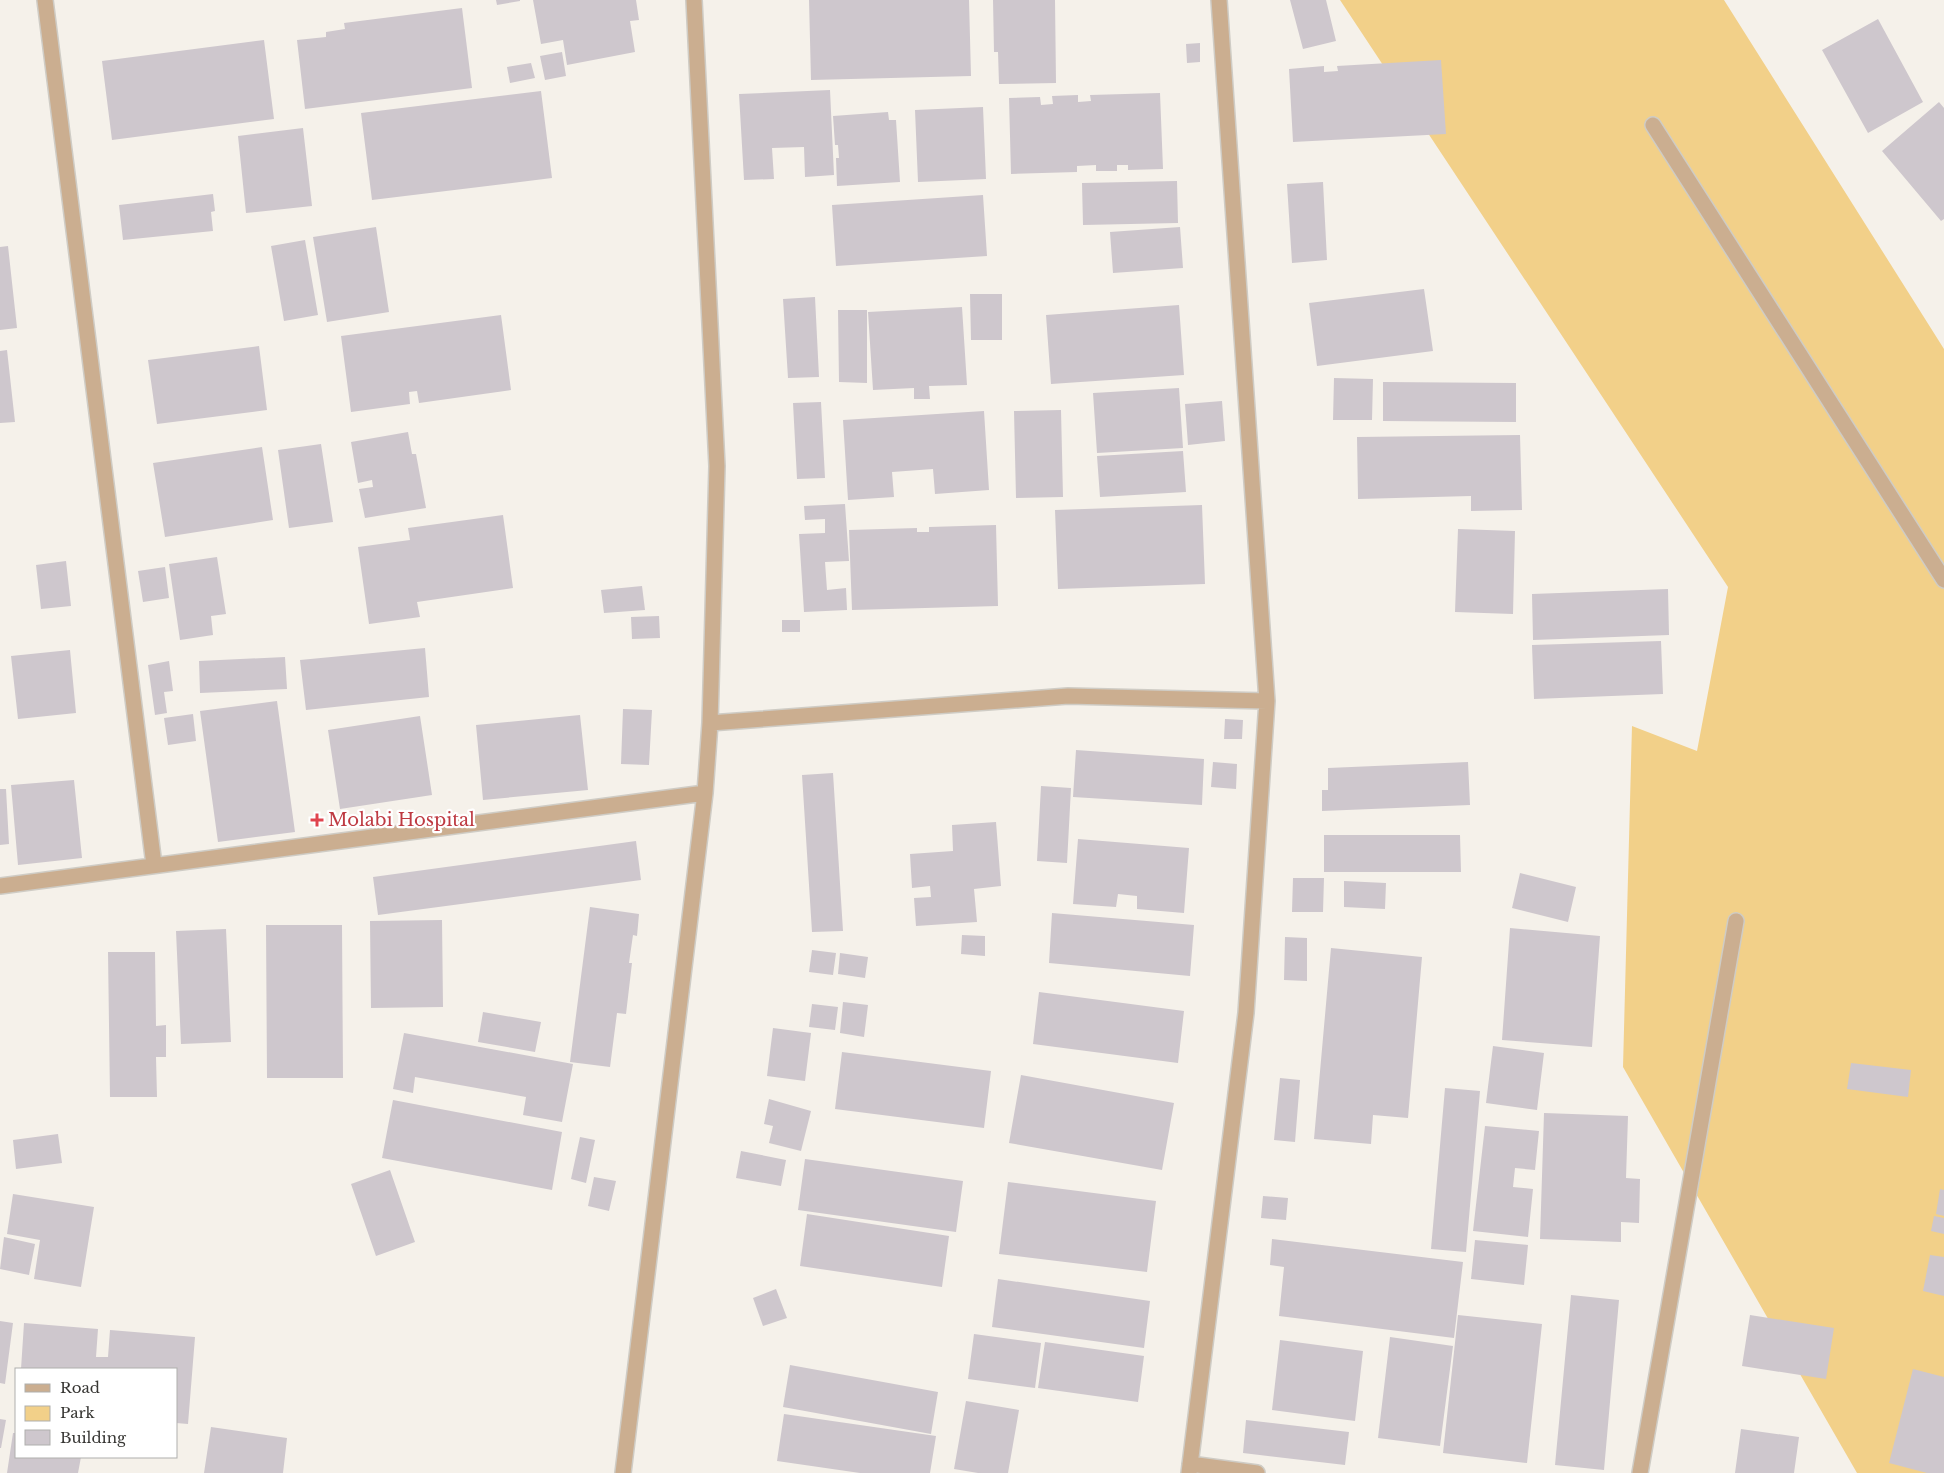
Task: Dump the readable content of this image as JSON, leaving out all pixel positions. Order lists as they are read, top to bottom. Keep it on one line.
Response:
{"places":{"health":["Molabi Hospital"]},"legend":["Road","Park","Building"]}
